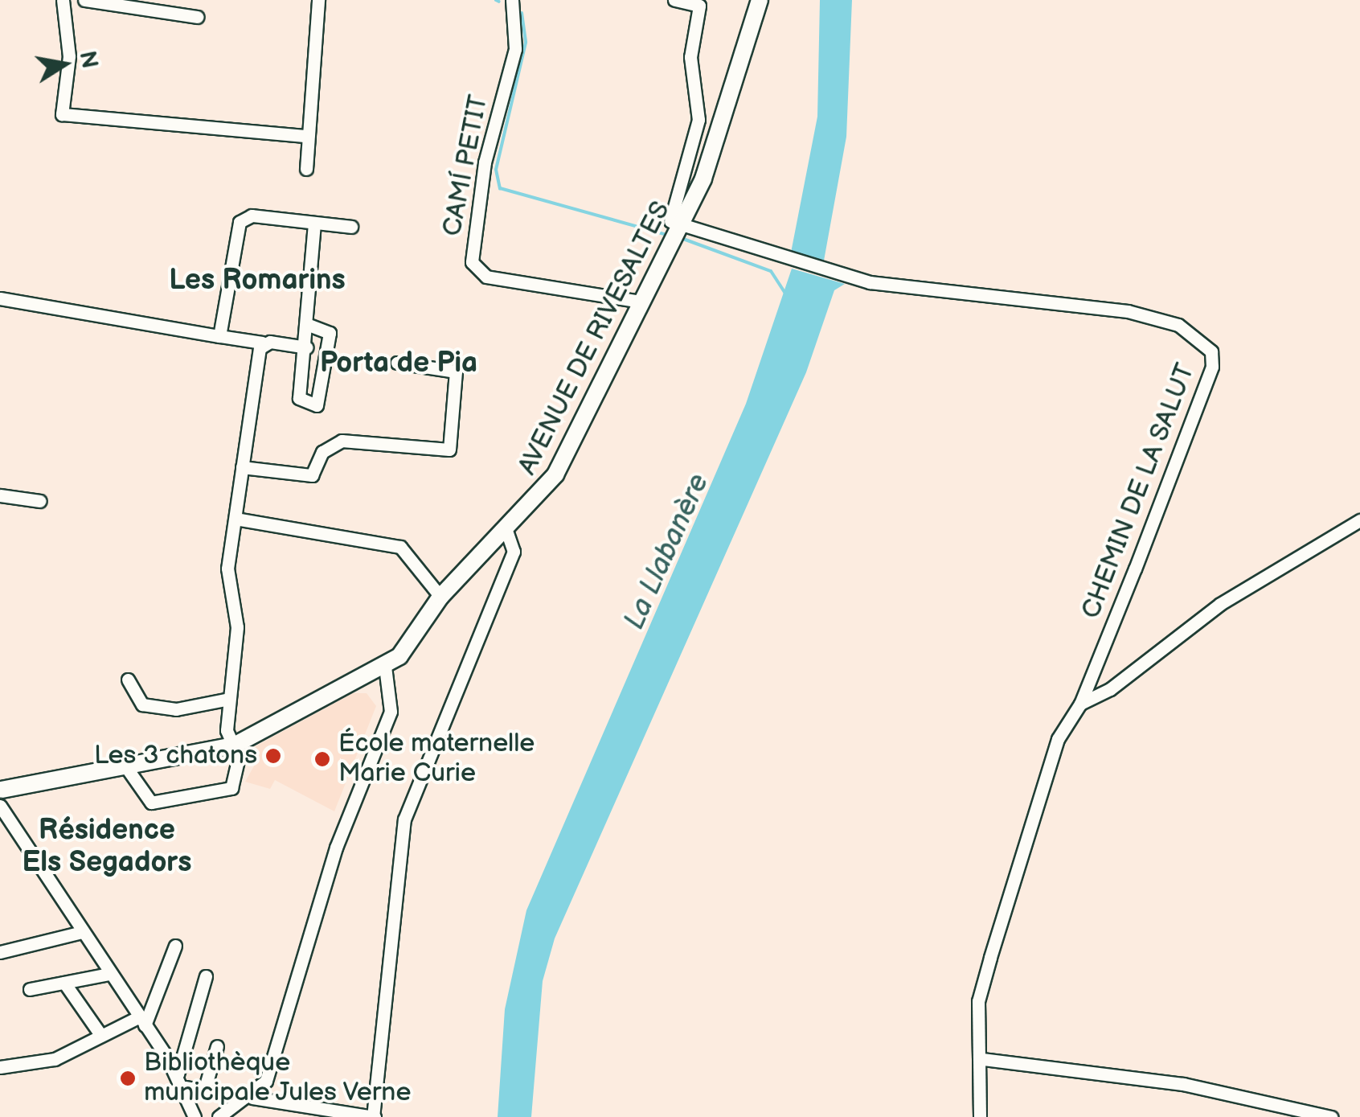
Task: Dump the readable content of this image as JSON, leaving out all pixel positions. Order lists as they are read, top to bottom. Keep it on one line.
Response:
{"streets":{"main road":["AVENUE DE RIVESALTES"],"street":["CAMÍ PETIT","CHEMIN DE LA SALUT"]},"crossings":[["CAMÍ PETIT","AVENUE DE RIVESALTES"],["AVENUE DE RIVESALTES","CHEMIN DE LA SALUT"]],"districts":["Les Romarins","Porta de Pia","Résidence Els Segadors"],"water":["La Llabanère"],"places":["Les 3 chatons","École maternelle Marie Curie","Bibliothèque municipale Jules Verne"],"north":"right"}
